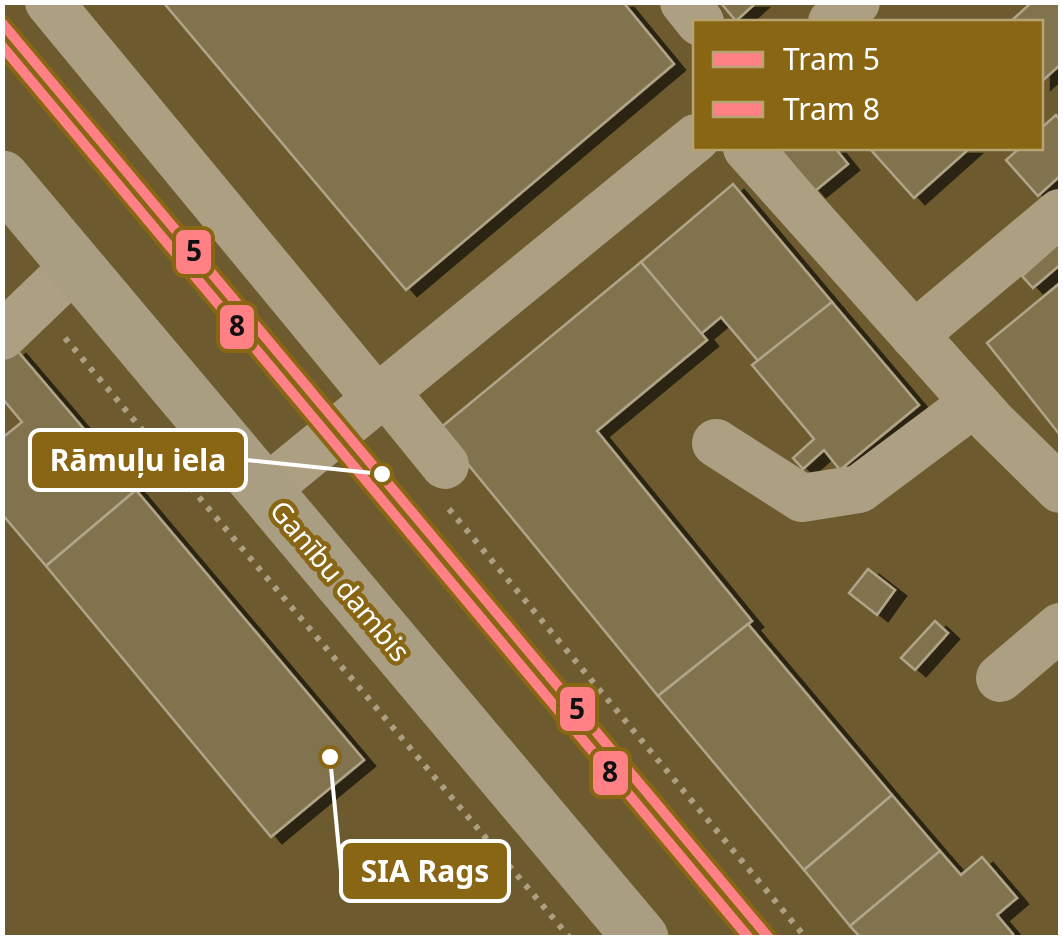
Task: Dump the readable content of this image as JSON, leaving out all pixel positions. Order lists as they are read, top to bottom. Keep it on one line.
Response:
{"streets":{"main road":["Ganību dambis"]},"places":["Rāmuļu iela","SIA Rags"],"lines":["tram line 5","tram line 8"],"legend":["Tram 5","Tram 8"]}
